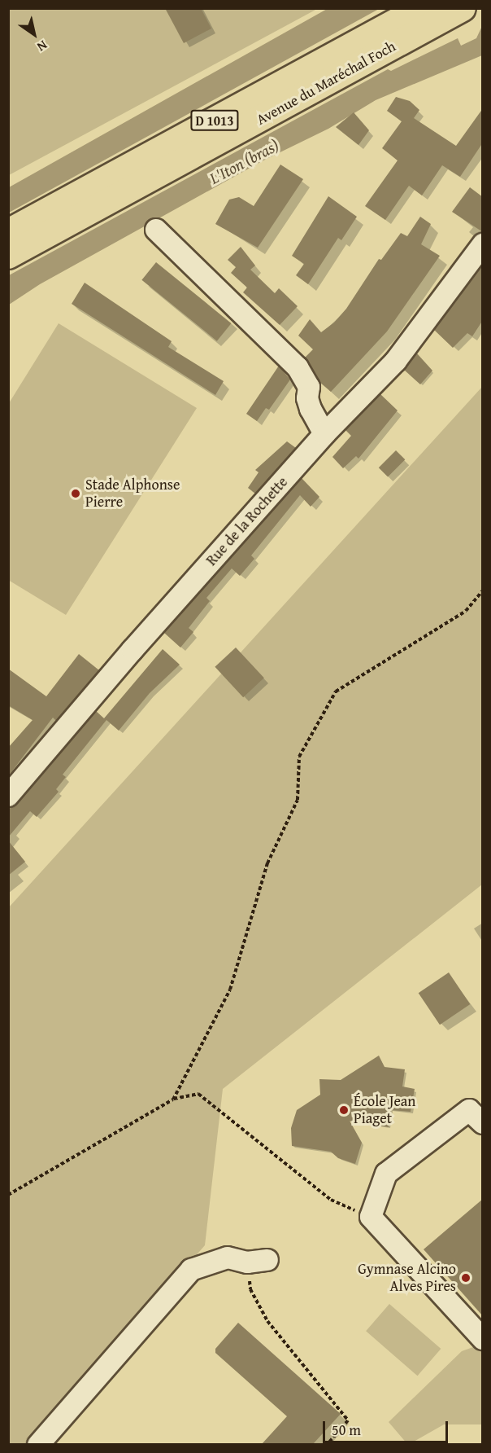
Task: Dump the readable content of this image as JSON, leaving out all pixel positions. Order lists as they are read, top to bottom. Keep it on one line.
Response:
{"streets":{"main road":["Avenue du Maréchal Foch","D 1013"],"street":["Rue de la Rochette"]},"water":["L'Iton (bras)"],"places":["Stade Alphonse Pierre","École Jean Piaget","Gymnase Alcino Alves Pires"],"scale_bar":"50 m","north":"bottom right"}
